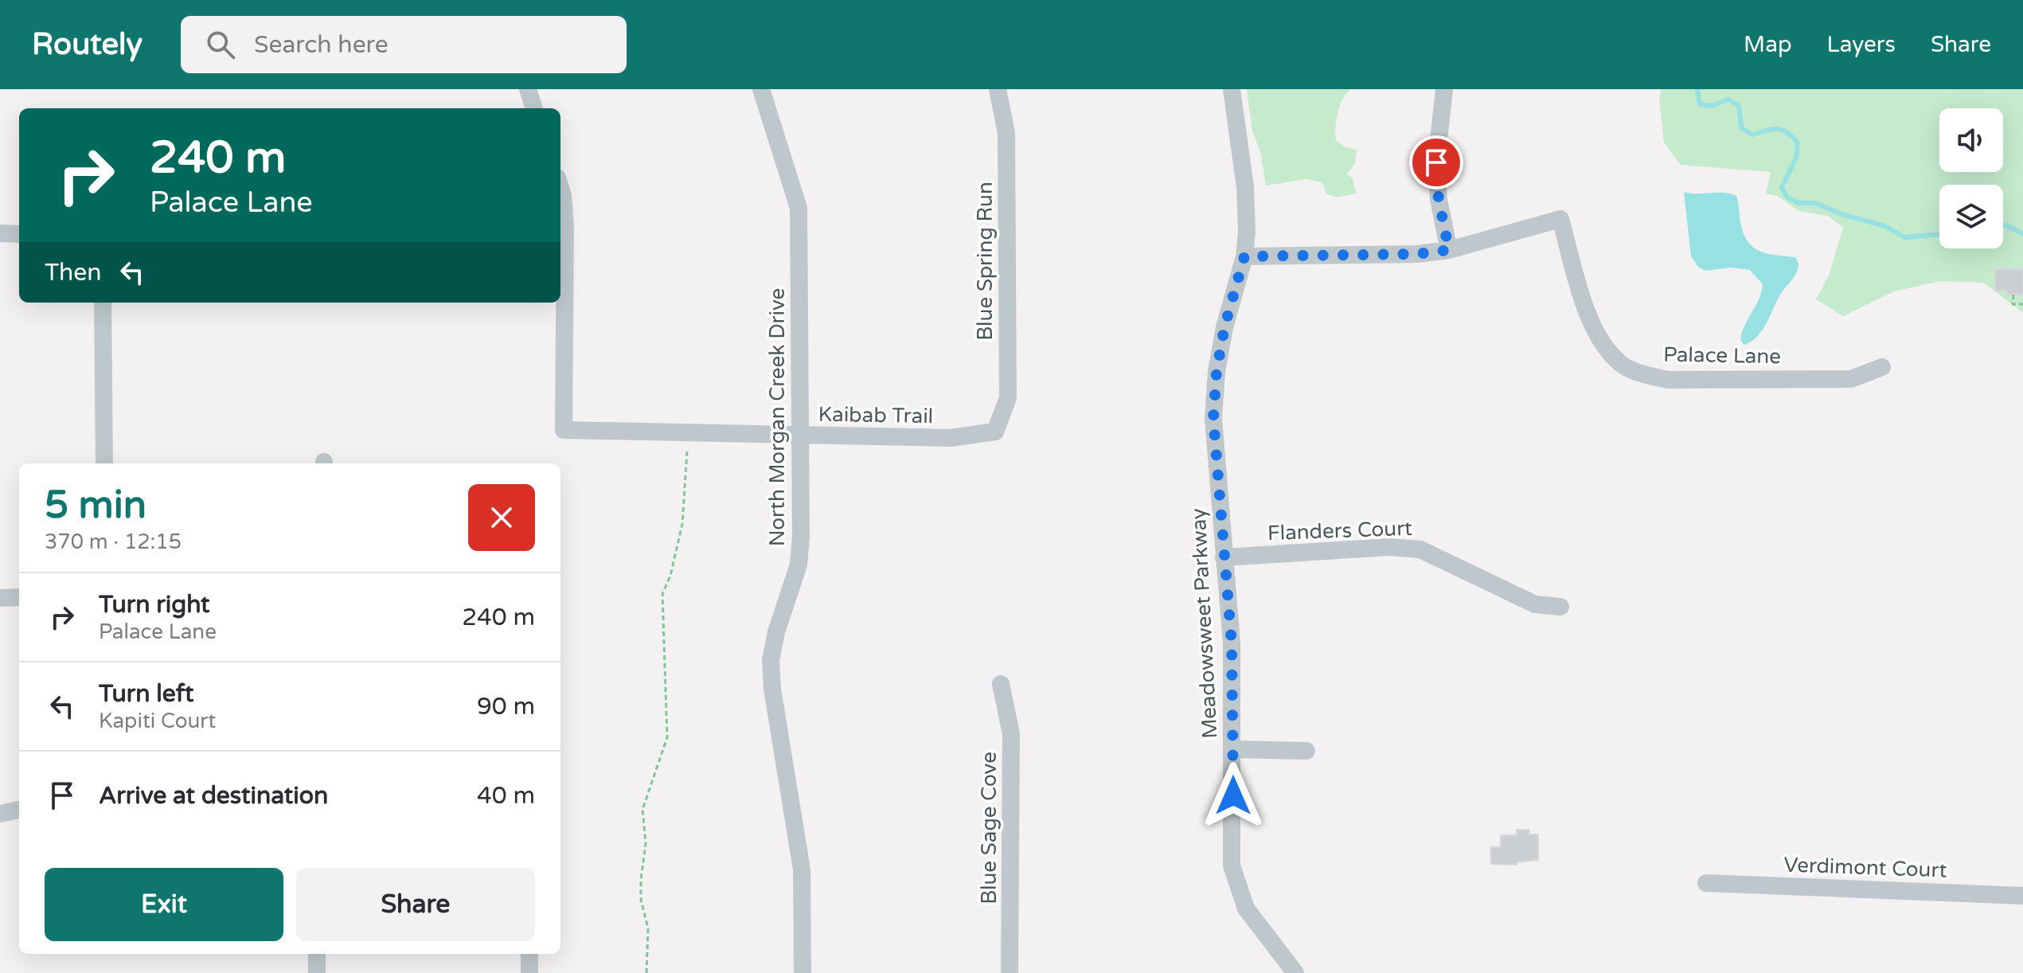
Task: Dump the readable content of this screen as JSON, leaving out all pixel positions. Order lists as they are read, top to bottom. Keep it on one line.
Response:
{"streets":{"street":["Blue Spring Run","Palace Lane","Kaibab Trail","North Morgan Creek Drive","Flanders Court","Meadowsweet Parkway","Blue Sage Cove","Verdimont Court"]},"crossings":[["Blue Spring Run","Kaibab Trail"],["Palace Lane","Meadowsweet Parkway"],["Kaibab Trail","North Morgan Creek Drive"],["Flanders Court","Meadowsweet Parkway"]],"page":{"header":"Routely","search":"Search here","nav":["Map","Layers","Share"],"turn":["240 m","Palace Lane"],"then":"Then","heading":["5 min","370 m · 12:15"],"list":[{"name":"Turn right","note":"Palace Lane","value":"240 m"},{"name":"Turn left","note":"Kapiti Court","value":"90 m"},{"name":"Arrive at destination","value":"40 m"}],"buttons":["Exit","Share"]}}
